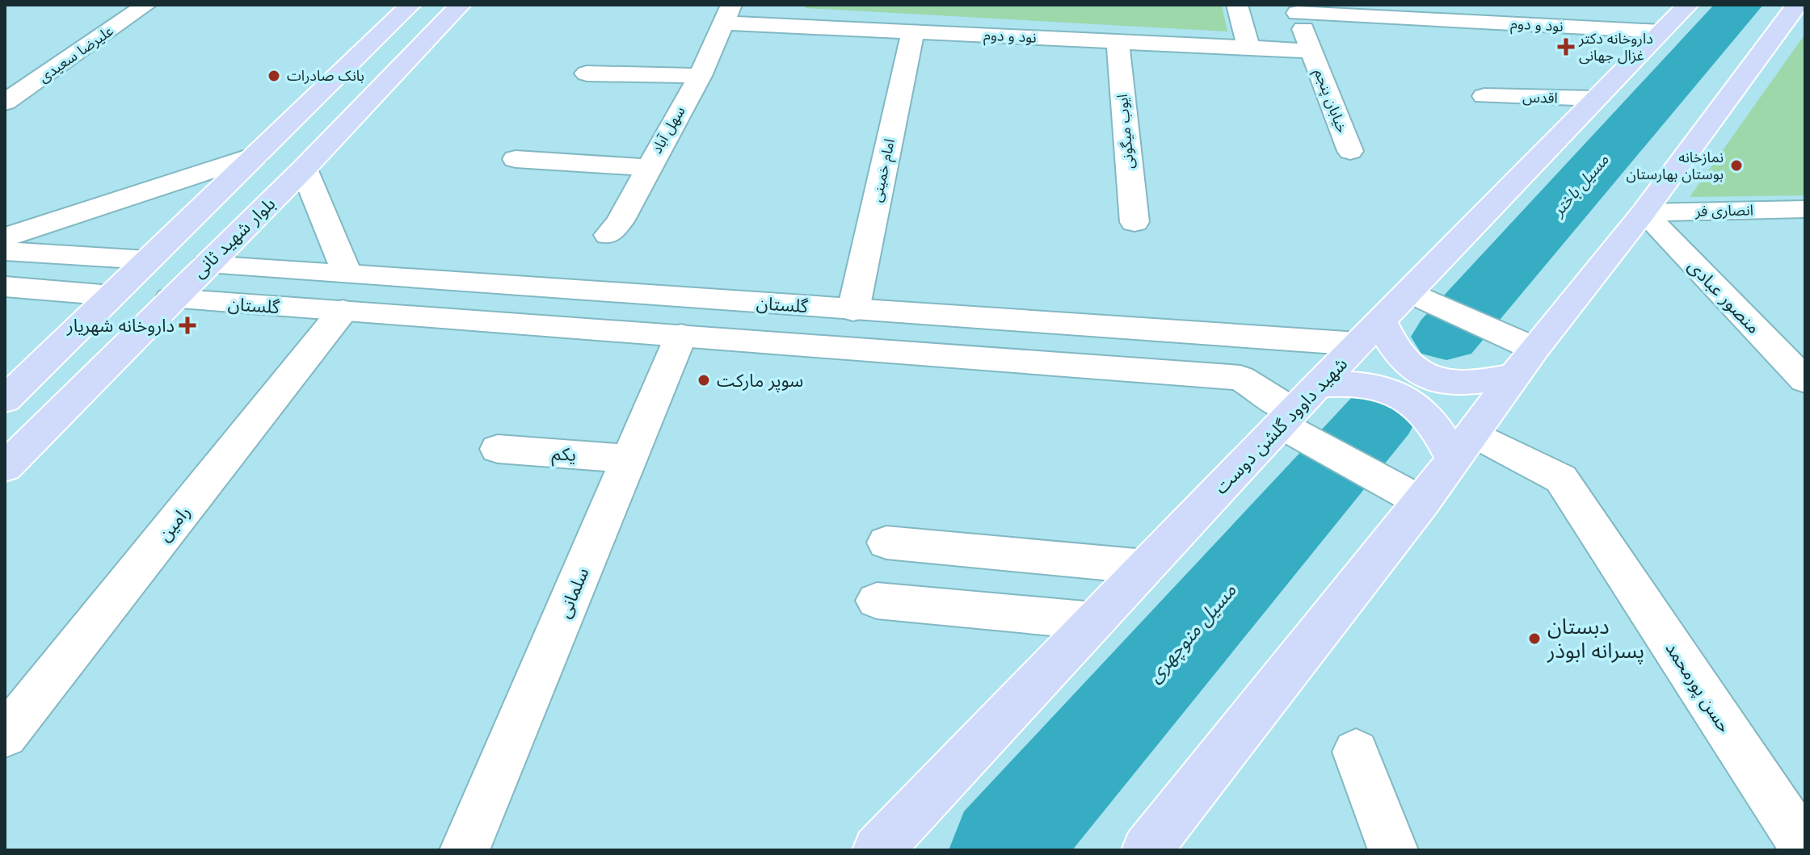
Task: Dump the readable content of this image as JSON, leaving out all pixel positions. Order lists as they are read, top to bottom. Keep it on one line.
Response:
{"streets":{"main road":["بلوار شهید ثانی","شهید داوود گلشن دوست"],"street":["نود و دوم","علیرضا سعیدی","اقدس","خیابان پنجم","سهل آباد","ایوب میگونی","امام خمینی","انصاری فر","منصور عبادی","گلستان","یکم","رامین","سلمانی","حسن پورمحمد"]},"crossings":[["نود و دوم","خیابان پنجم"],["نود و دوم","سهل آباد"],["نود و دوم","ایوب میگونی"],["نود و دوم","امام خمینی"],["نود و دوم","شهید داوود گلشن دوست"],["اقدس","شهید داوود گلشن دوست"],["امام خمینی","گلستان"],["انصاری فر","منصور عبادی"],["بلوار شهید ثانی","گلستان"],["گلستان","شهید داوود گلشن دوست"],["گلستان","رامین"],["گلستان","سلمانی"],["یکم","سلمانی"]],"water":["مسیل باختر","مسیل منوچهری"],"places":{"health":["داروخانه دکتر غزال جهانی","داروخانه شهریار"],"other":["بانک صادرات","نمازخانه بوستان بهارستان","سوپر مارکت","دبستان پسرانه ابوذر"]}}
